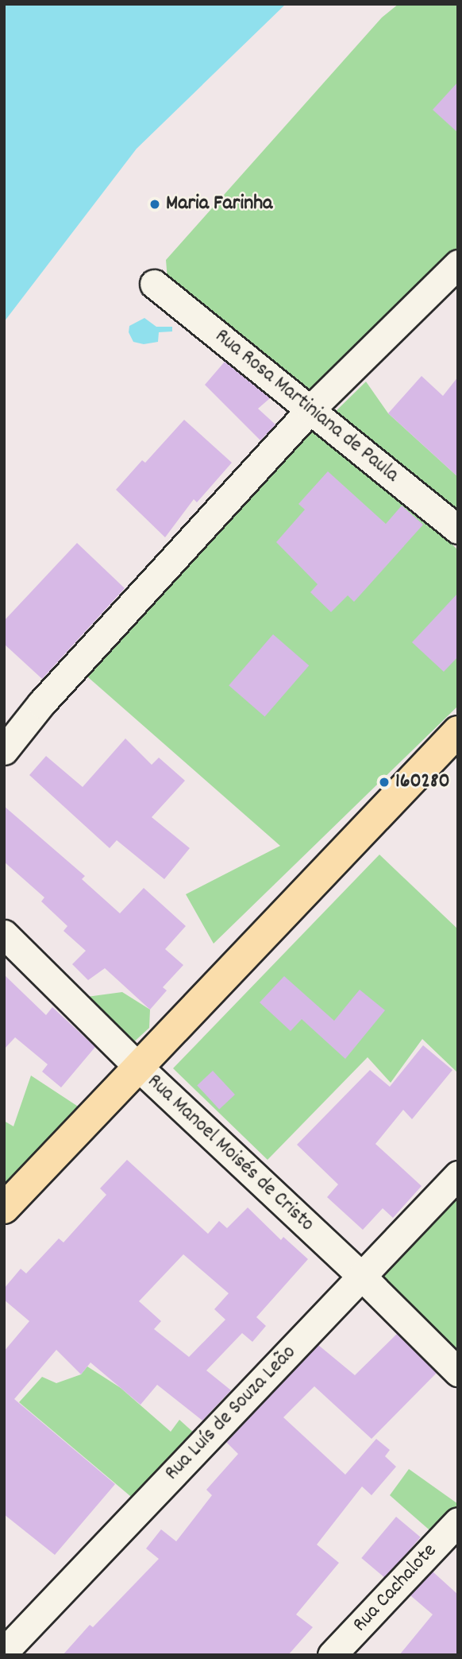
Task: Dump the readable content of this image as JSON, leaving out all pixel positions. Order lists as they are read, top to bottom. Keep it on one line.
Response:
{"streets":{"street":["Rua Rosa Martiniana de Paula","Rua Manoel Moisés de Cristo","Rua Luís de Souza Leão","Rua Cachalote"]},"crossings":[["Rua Manoel Moisés de Cristo","Rua Luís de Souza Leão"]],"places":["Maria Farinha","160280"]}
